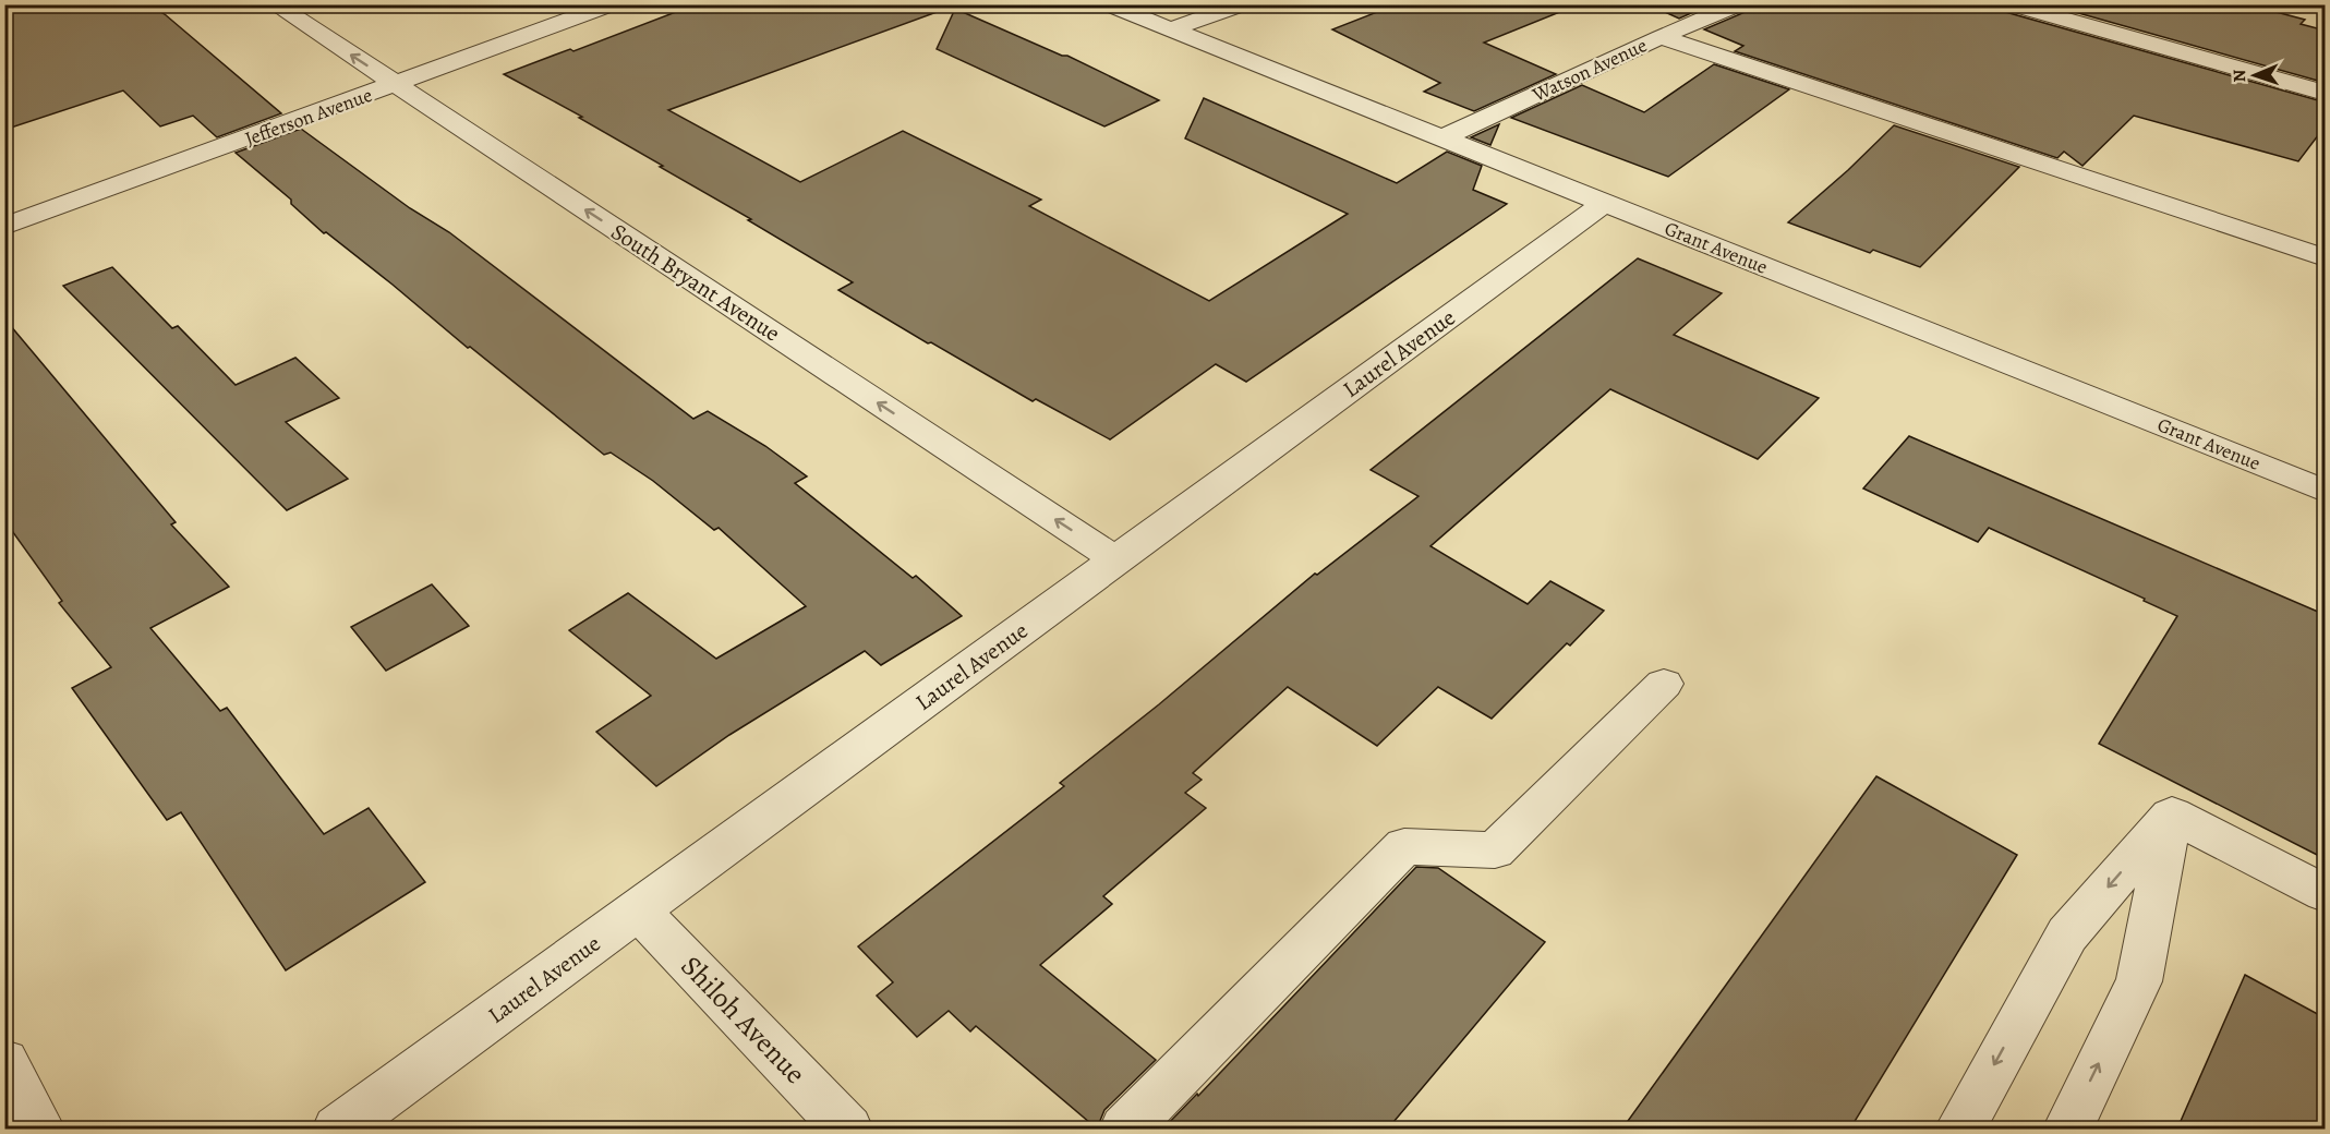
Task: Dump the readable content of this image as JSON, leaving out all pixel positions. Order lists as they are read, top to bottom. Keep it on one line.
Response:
{"streets":{"street":["Watson Avenue","Jefferson Avenue","Grant Avenue","South Bryant Avenue","Laurel Avenue","Shiloh Avenue"]},"crossings":[["Watson Avenue","Grant Avenue"],["Jefferson Avenue","South Bryant Avenue"],["Grant Avenue","Laurel Avenue"],["South Bryant Avenue","Laurel Avenue"],["Laurel Avenue","Shiloh Avenue"]],"one_way":["South Bryant Avenue"],"north":"left"}
